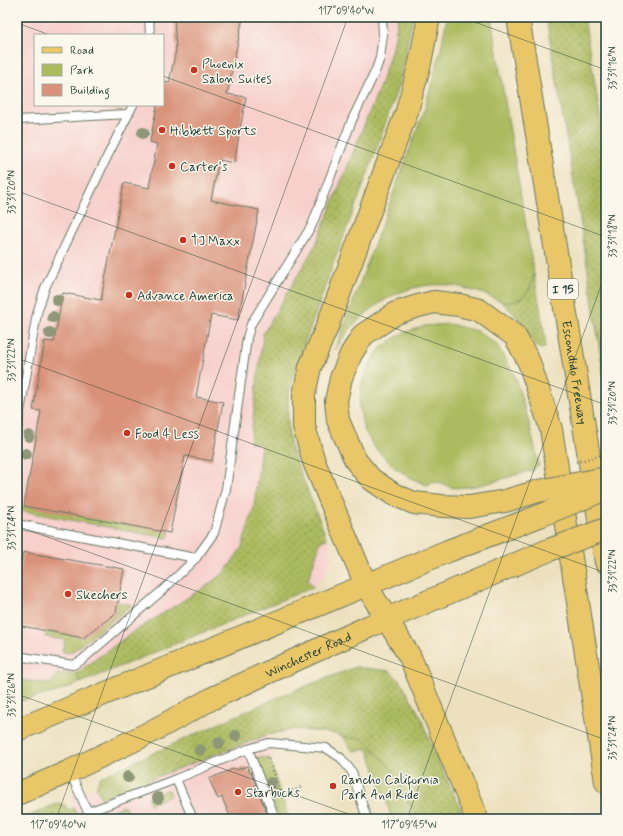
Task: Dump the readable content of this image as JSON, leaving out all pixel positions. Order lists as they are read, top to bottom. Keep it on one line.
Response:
{"streets":{"main road":["I 15","Escondido Freeway","Winchester Road"]},"places":["Phoenix Salon Suites","Hibbett Sports","Carter's","TJ Maxx","Advance America","Food 4 Less","Skechers","Rancho California Park And Ride","Starbucks"],"legend":["Road","Park","Building"],"coordinates":["117°09'40\"W","33°31'16\"N","33°31'20\"N","33°31'18\"N","33°31'22\"N","33°31'24\"N","33°31'26\"N","117°09'45\"W"]}
